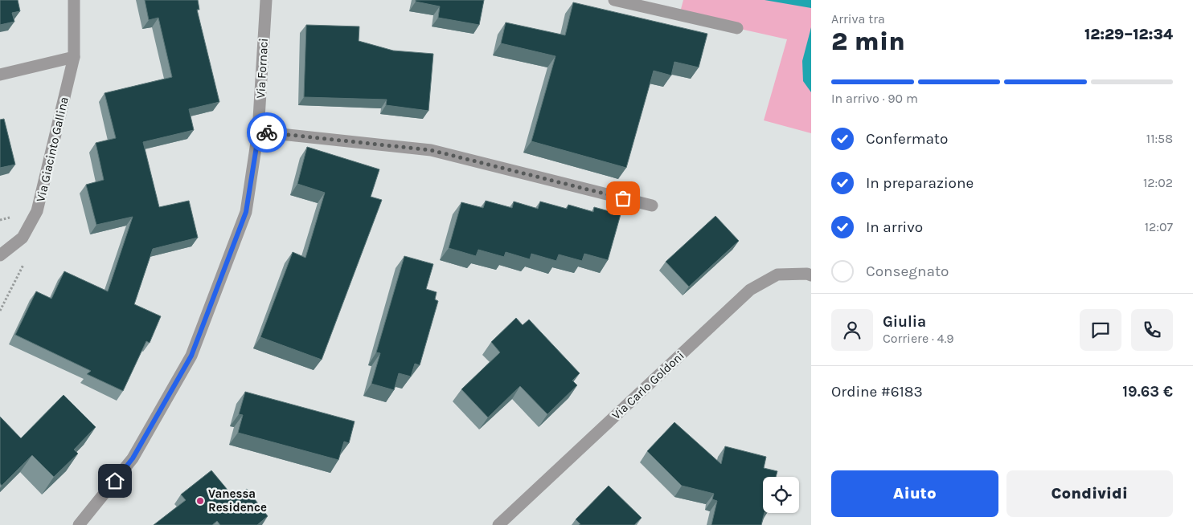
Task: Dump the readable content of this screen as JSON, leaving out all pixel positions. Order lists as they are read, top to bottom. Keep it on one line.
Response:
{"streets":{"street":["Via Fornaci","Via Giacinto Gallina","Via Carlo Goldoni"]},"places":["Vanessa Residence"],"page":{"heading":["2 min","Arriva tra","12:29–12:34"],"panel":["Giulia","Corriere · 4.9","Ordine #6183","19.63 €"],"bar":"In arrivo · 90 m","list":[["Confermato","11:58"],["In preparazione","12:02"],["In arrivo","12:07"],"Consegnato"],"buttons":["Aiuto","Condividi"]}}
